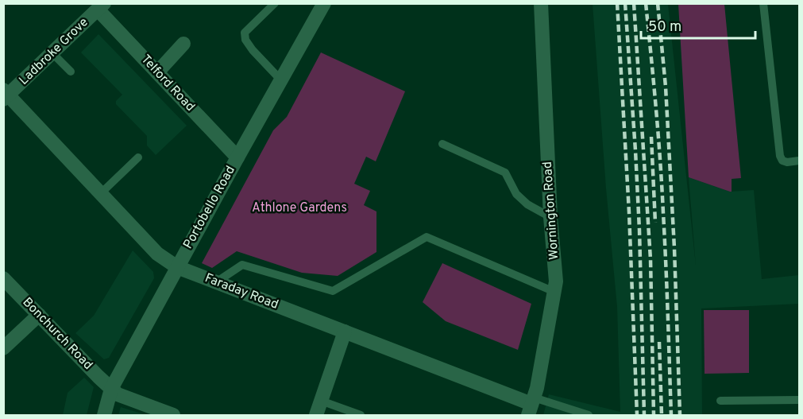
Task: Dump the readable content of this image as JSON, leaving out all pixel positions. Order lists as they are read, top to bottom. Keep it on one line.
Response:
{"streets":{"street":["Ladbroke Grove","Telford Road","Portobello Road","Wornington Road","Faraday Road","Bonchurch Road"]},"crossings":[["Ladbroke Grove","Telford Road"],["Ladbroke Grove","Faraday Road"],["Telford Road","Portobello Road"],["Portobello Road","Faraday Road"],["Portobello Road","Bonchurch Road"],["Wornington Road","Faraday Road"]],"parks":["Athlone Gardens"],"scale_bar":"50 m"}
